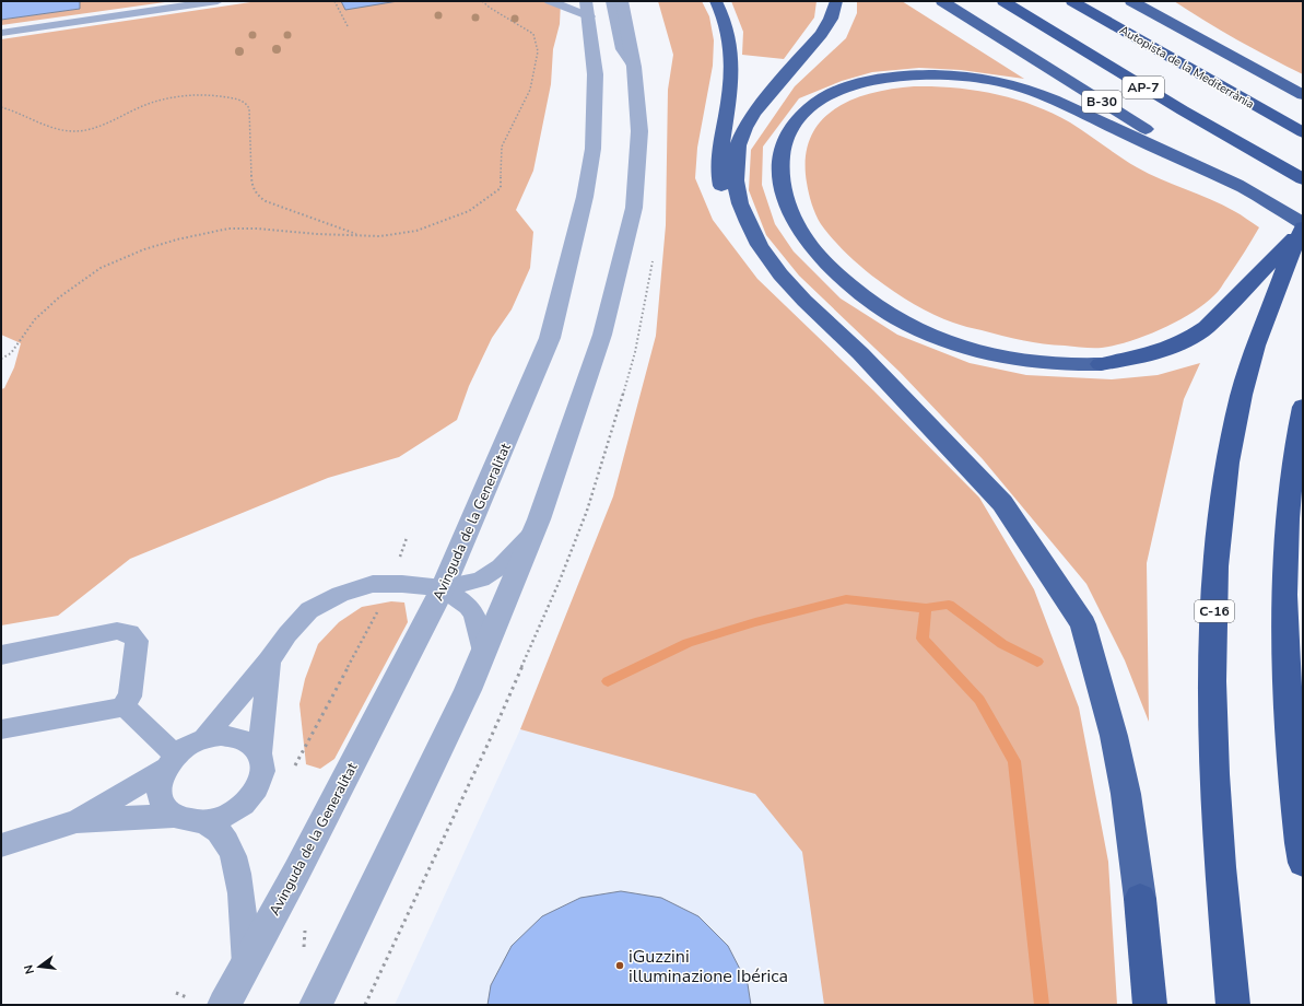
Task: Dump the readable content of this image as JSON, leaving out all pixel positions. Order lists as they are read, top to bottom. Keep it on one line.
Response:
{"streets":{"highway":["Autopista de la Mediterrània","AP-7","B-30","C-16"],"street":["Avinguda de la Generalitat"]},"crossings":[["B-30","C-16"]],"places":["iGuzzini illuminazione Ibérica"],"north":"left"}
